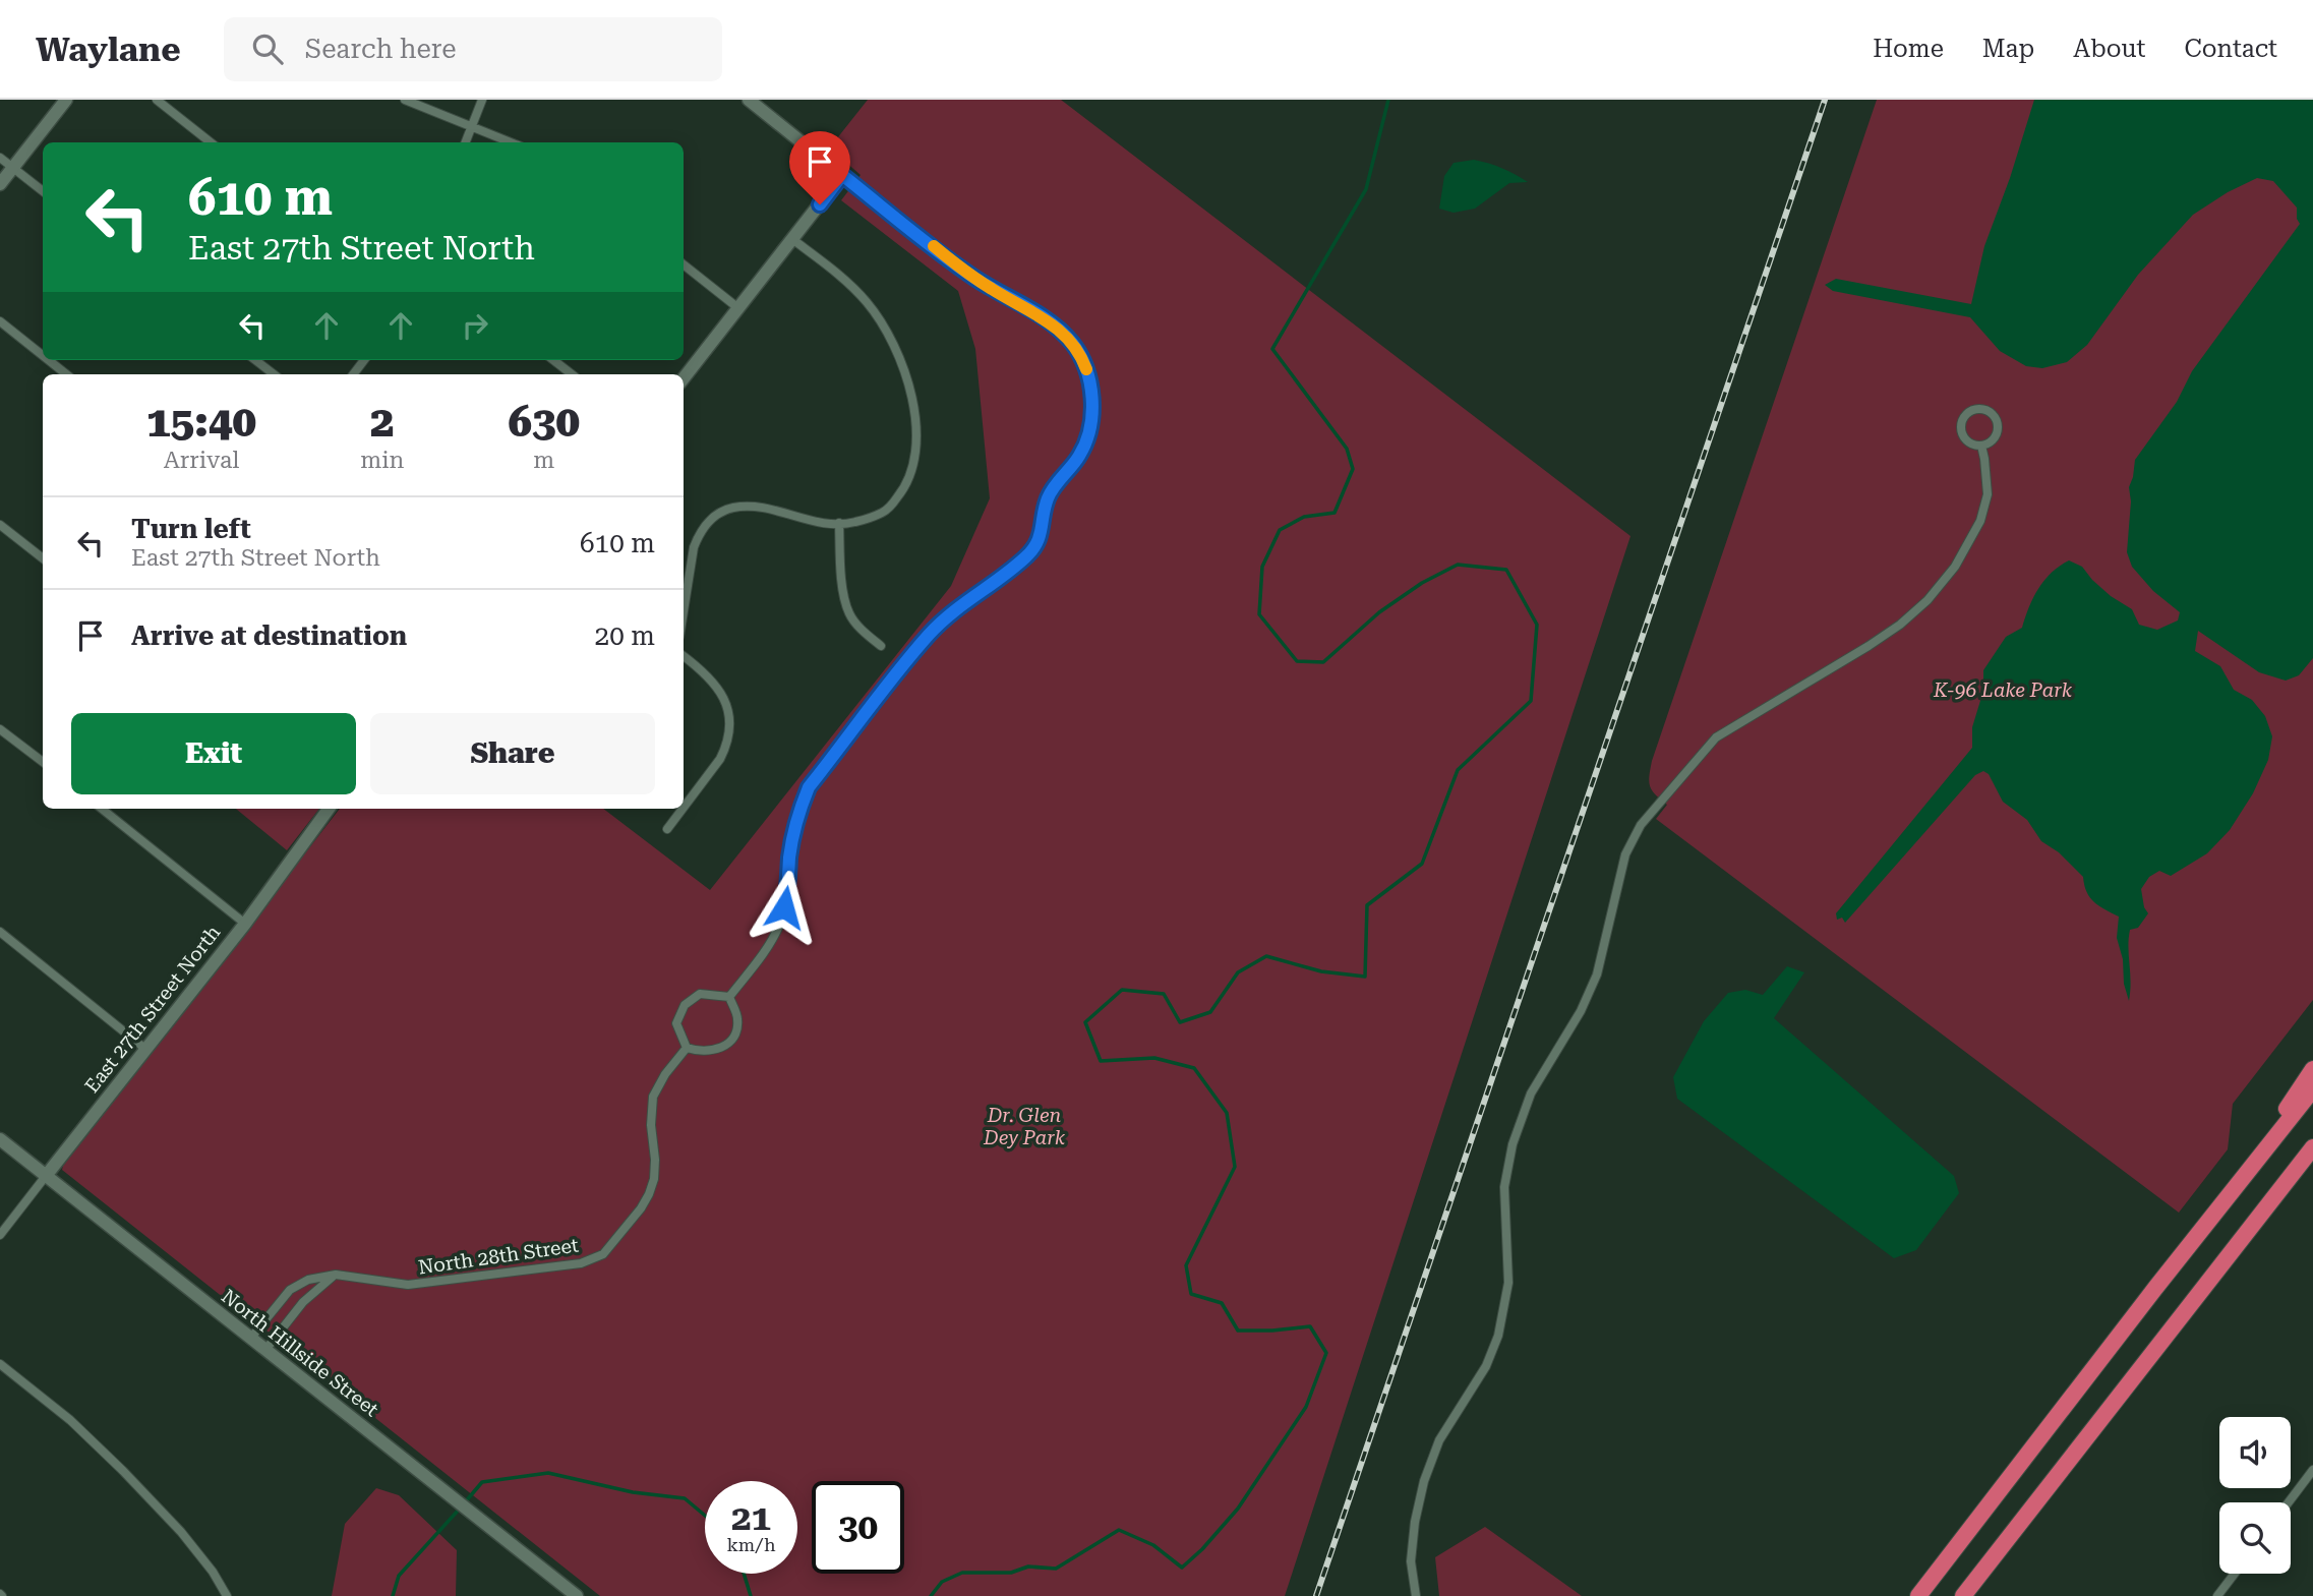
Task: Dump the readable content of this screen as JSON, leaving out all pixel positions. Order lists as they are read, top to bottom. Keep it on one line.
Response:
{"streets":{"street":["East 27th Street North","North 28th Street","North Hillside Street"]},"crossings":[["East 27th Street North","North Hillside Street"],["North 28th Street","North Hillside Street"]],"parks":["K-96 Lake Park","Dr. Glen Dey Park"],"page":{"header":"Waylane","search":"Search here","nav":["Home","Map","About","Contact"],"turn":["610 m","East 27th Street North"],"eta":["15:40","Arrival","2","min","630","m"],"list":[{"name":"Turn left","note":"East 27th Street North","value":"610 m"},{"name":"Arrive at destination","value":"20 m"}],"buttons":["Exit","Share"],"speed":"21 km/h","limit":"30"}}
